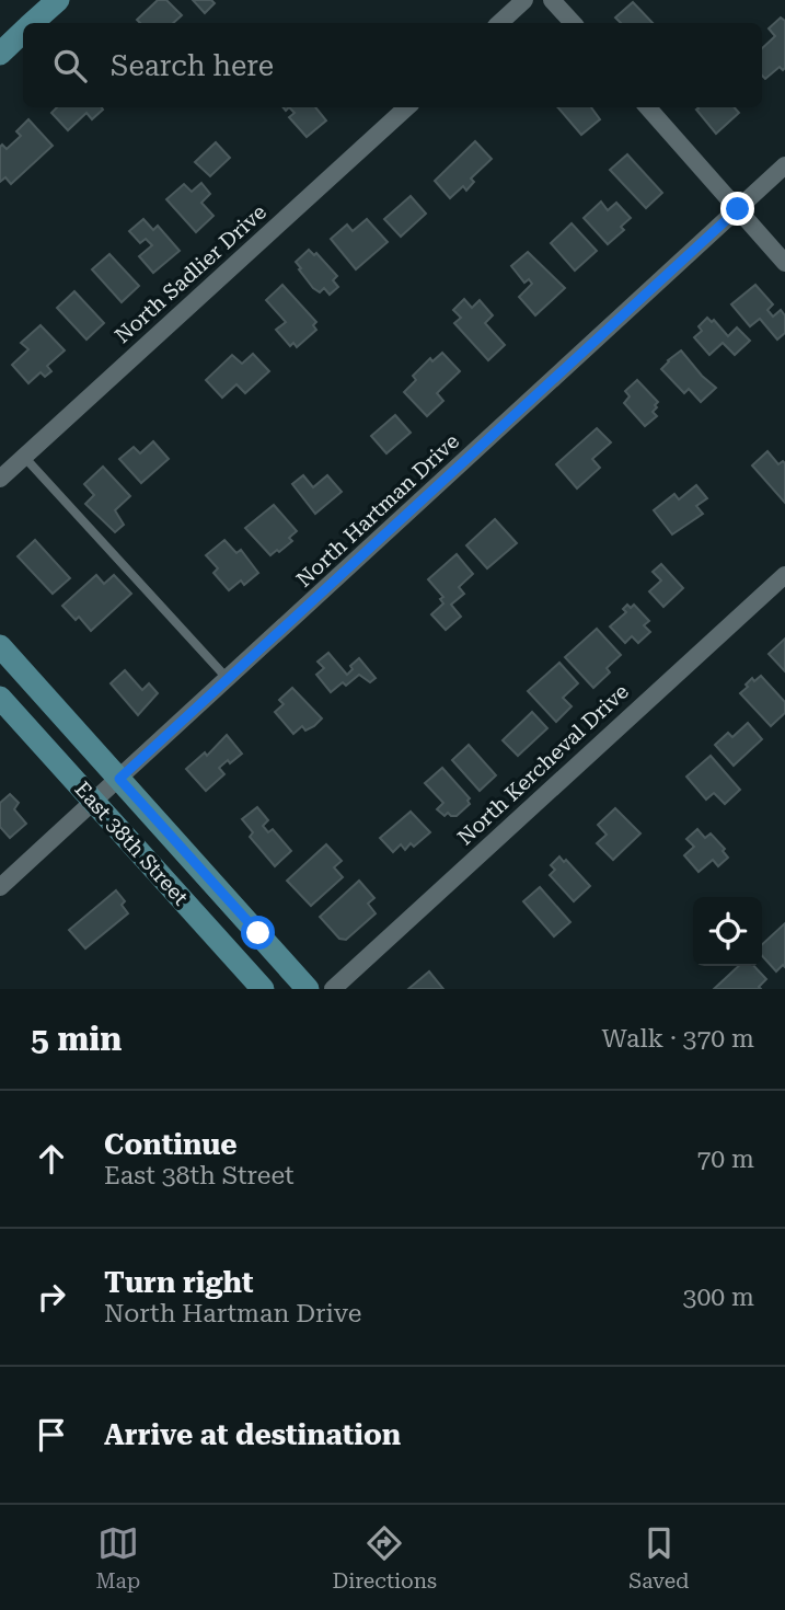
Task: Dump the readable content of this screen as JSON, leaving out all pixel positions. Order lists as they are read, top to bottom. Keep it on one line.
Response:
{"streets":{"main road":["East 38th Street"],"street":["North Sadlier Drive","North Hartman Drive","North Kercheval Drive"]},"crossings":[["North Hartman Drive","East 38th Street"]],"page":{"search":"Search here","heading":["5 min","Walk · 370 m"],"list":[["Continue","East 38th Street","70 m"],["Turn right","North Hartman Drive","300 m"],"Arrive at destination"],"nav":["Map","Directions","Saved"]}}
